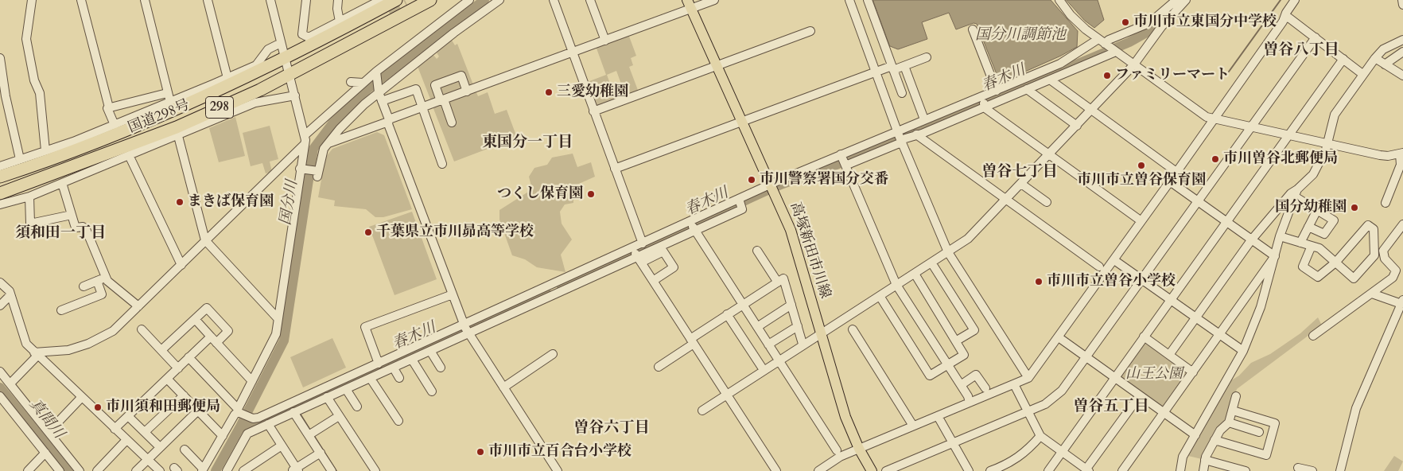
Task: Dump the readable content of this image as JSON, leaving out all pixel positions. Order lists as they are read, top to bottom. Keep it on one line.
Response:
{"streets":{"highway":["298","国道298号"],"main road":["高塚新田市川線"]},"districts":["曽谷八丁目","東国分一丁目","曽谷七丁目","須和田一丁目","曽谷五丁目","曽谷六丁目"],"water":["国分川調節池","春木川","国分川","真間川"],"parks":["山王公園"],"places":["市川市立東国分中学校","ファミリーマート","三愛幼稚園","市川曽谷北郵便局","市川市立曽谷保育園","市川警察署国分交番","つくし保育園","まきば保育園","国分幼稚園","千葉県立市川昴高等学校","市川市立曽谷小学校","市川須和田郵便局","市川市立百合台小学校"]}
